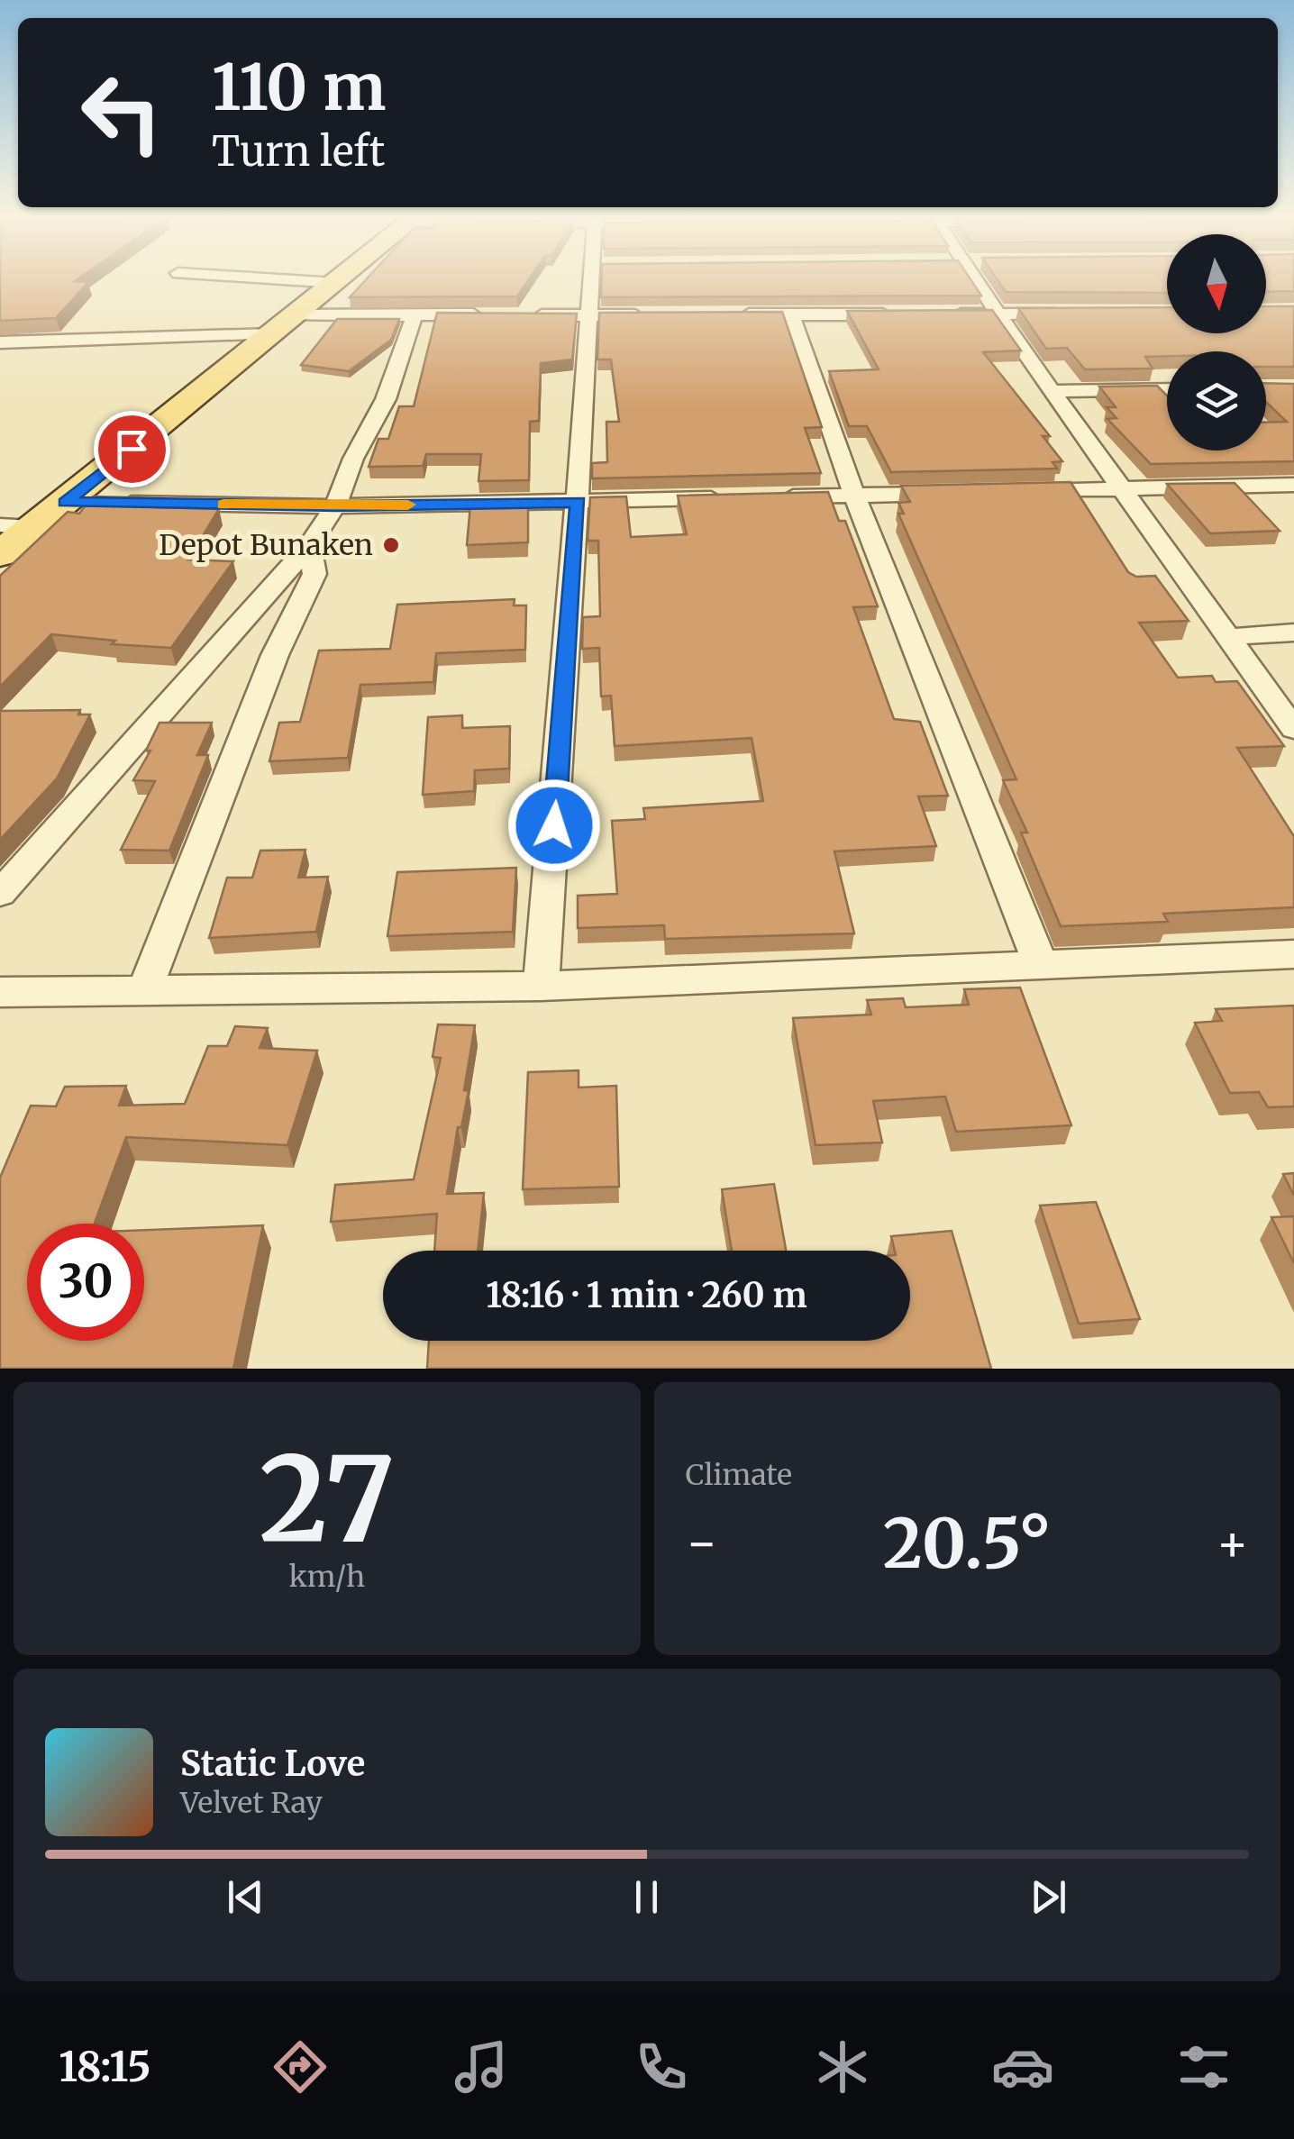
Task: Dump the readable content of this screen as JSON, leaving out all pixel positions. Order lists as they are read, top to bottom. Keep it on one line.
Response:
{"places":["Depot Bunaken"],"north":"bottom","page":{"turn":["110 m","Turn left"],"limit":"30","trip":"18:16 · 1 min · 260 m","tile":[["27","km/h"],"Climate"],"heat":["−","20.5°","+"],"song":["Static Love","Velvet Ray"],"tabs":"18:15"}}
